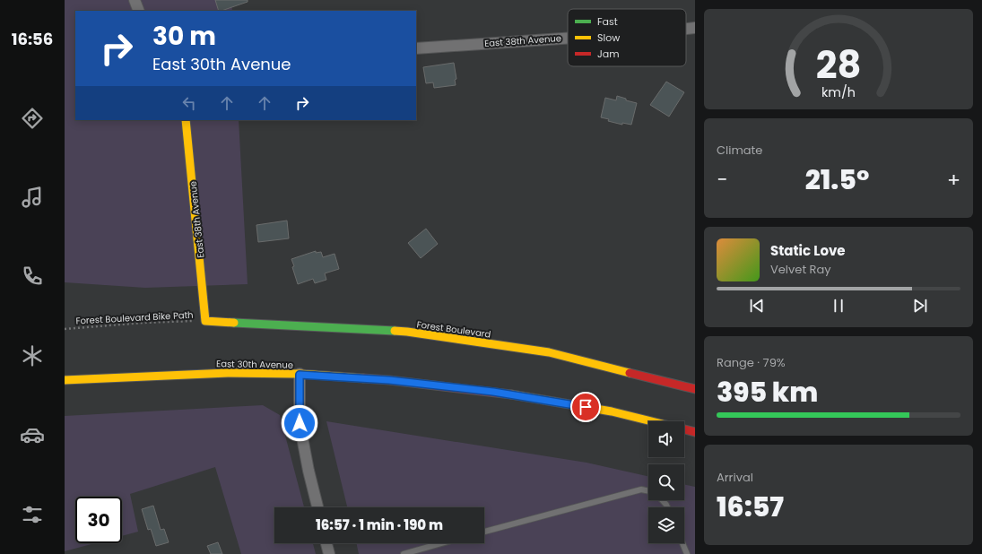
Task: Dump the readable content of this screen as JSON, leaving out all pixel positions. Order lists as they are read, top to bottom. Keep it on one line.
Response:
{"streets":{"street":["East 38th Avenue","Forest Boulevard","East 30th Avenue"],"path":["Forest Boulevard Bike Path"]},"crossings":[["East 38th Avenue","Forest Boulevard Bike Path"],["East 38th Avenue","Forest Boulevard"],["Forest Boulevard Bike Path","Forest Boulevard"]],"legend":["Fast","Slow","Jam"],"page":{"tabs":"16:56","turn":["30 m","East 30th Avenue"],"tile":["Climate",["Range · 79%","395 km"],["Arrival","16:57"]],"heat":["−","21.5°","+"],"song":["Static Love","Velvet Ray"],"limit":"30","trip":"16:57 · 1 min · 190 m","gauge":["28","km/h"]}}
